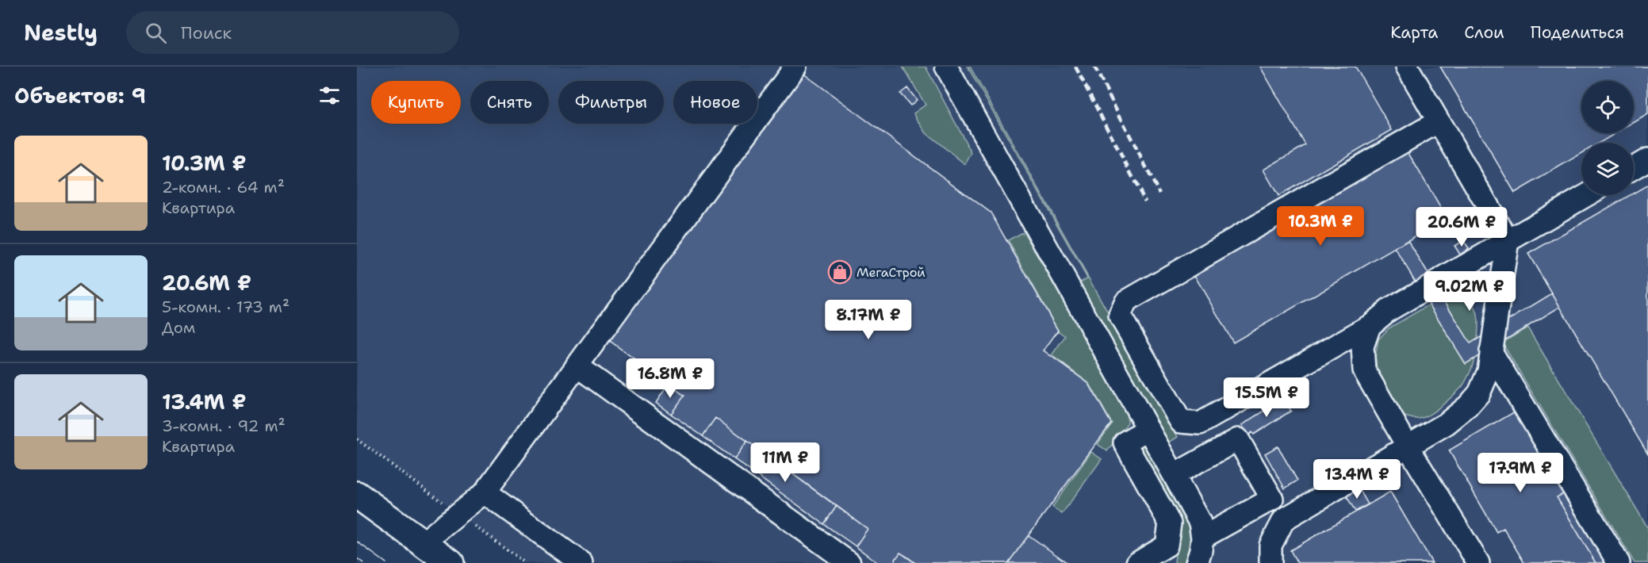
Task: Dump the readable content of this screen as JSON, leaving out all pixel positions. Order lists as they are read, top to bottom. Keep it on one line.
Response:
{"places":{"shop":["МегаСтрой"]},"page":{"header":"Nestly","search":"Поиск","nav":["Карта","Слои","Поделиться"],"heading":"Объектов: 9","chip":["Купить","Снять","Фильтры","Новое"],"list":[{"name":"10.3M ₽","note":"2-комн. · 64 m² · Квартира"},{"name":"20.6M ₽","note":"5-комн. · 173 m² · Дом"},{"name":"13.4M ₽","note":"3-комн. · 92 m² · Квартира"}],"price":["10.3M ₽","20.6M ₽","9.02M ₽","8.17M ₽","16.8M ₽","15.5M ₽","11M ₽","17.9M ₽","13.4M ₽"]}}
